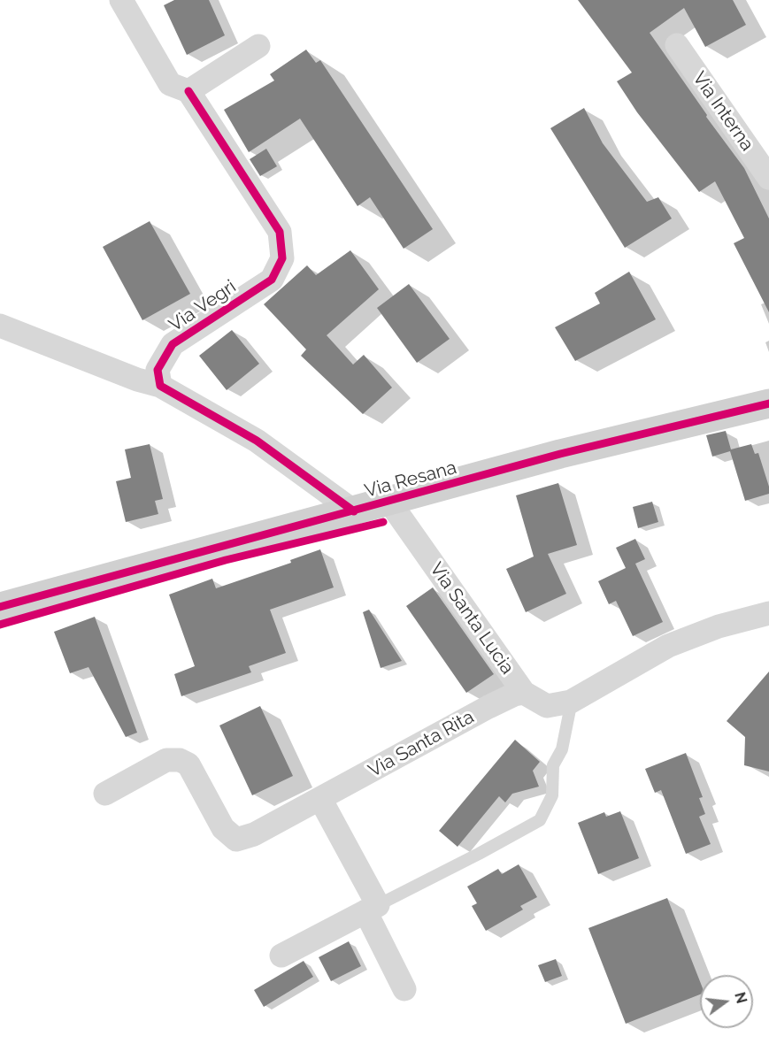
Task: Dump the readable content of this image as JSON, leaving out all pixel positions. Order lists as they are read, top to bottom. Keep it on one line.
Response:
{"streets":{"street":["Via Interna","Via Vegri","Via Resana","Via Santa Lucia","Via Santa Rita"]},"crossings":[["Via Resana","Via Santa Lucia"],["Via Santa Lucia","Via Santa Rita"]],"north":"right"}
